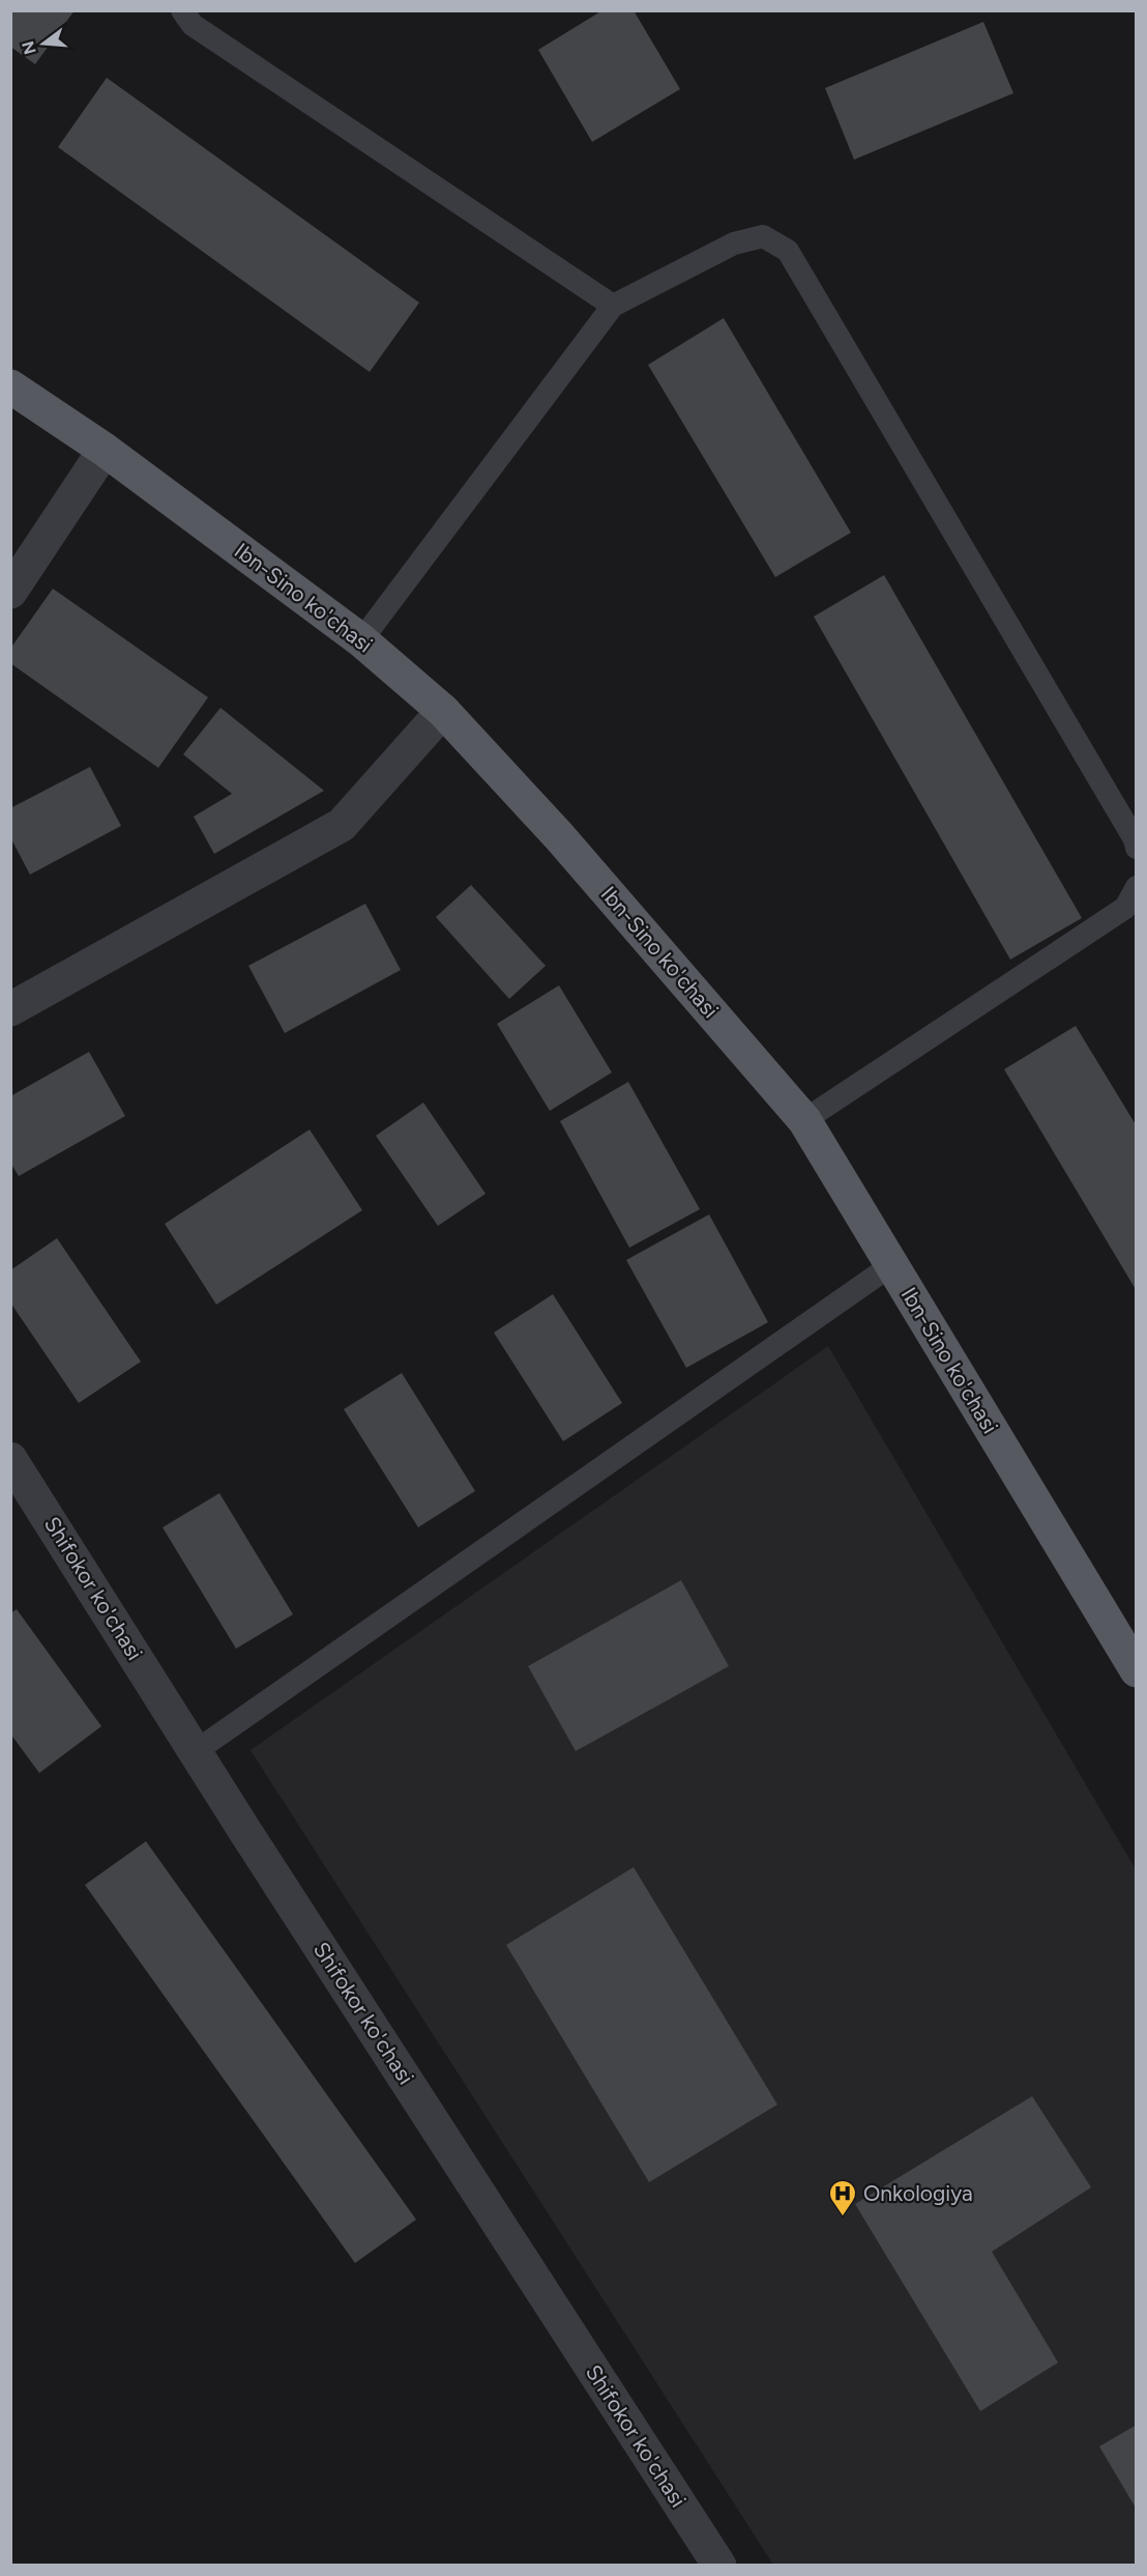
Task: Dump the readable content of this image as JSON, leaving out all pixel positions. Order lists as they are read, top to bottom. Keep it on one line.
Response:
{"streets":{"main road":["Ibn-Sino ko'chasi"],"street":["Shifokor ko'chasi"]},"places":{"hospital":["Onkologiya"]},"north":"left"}
